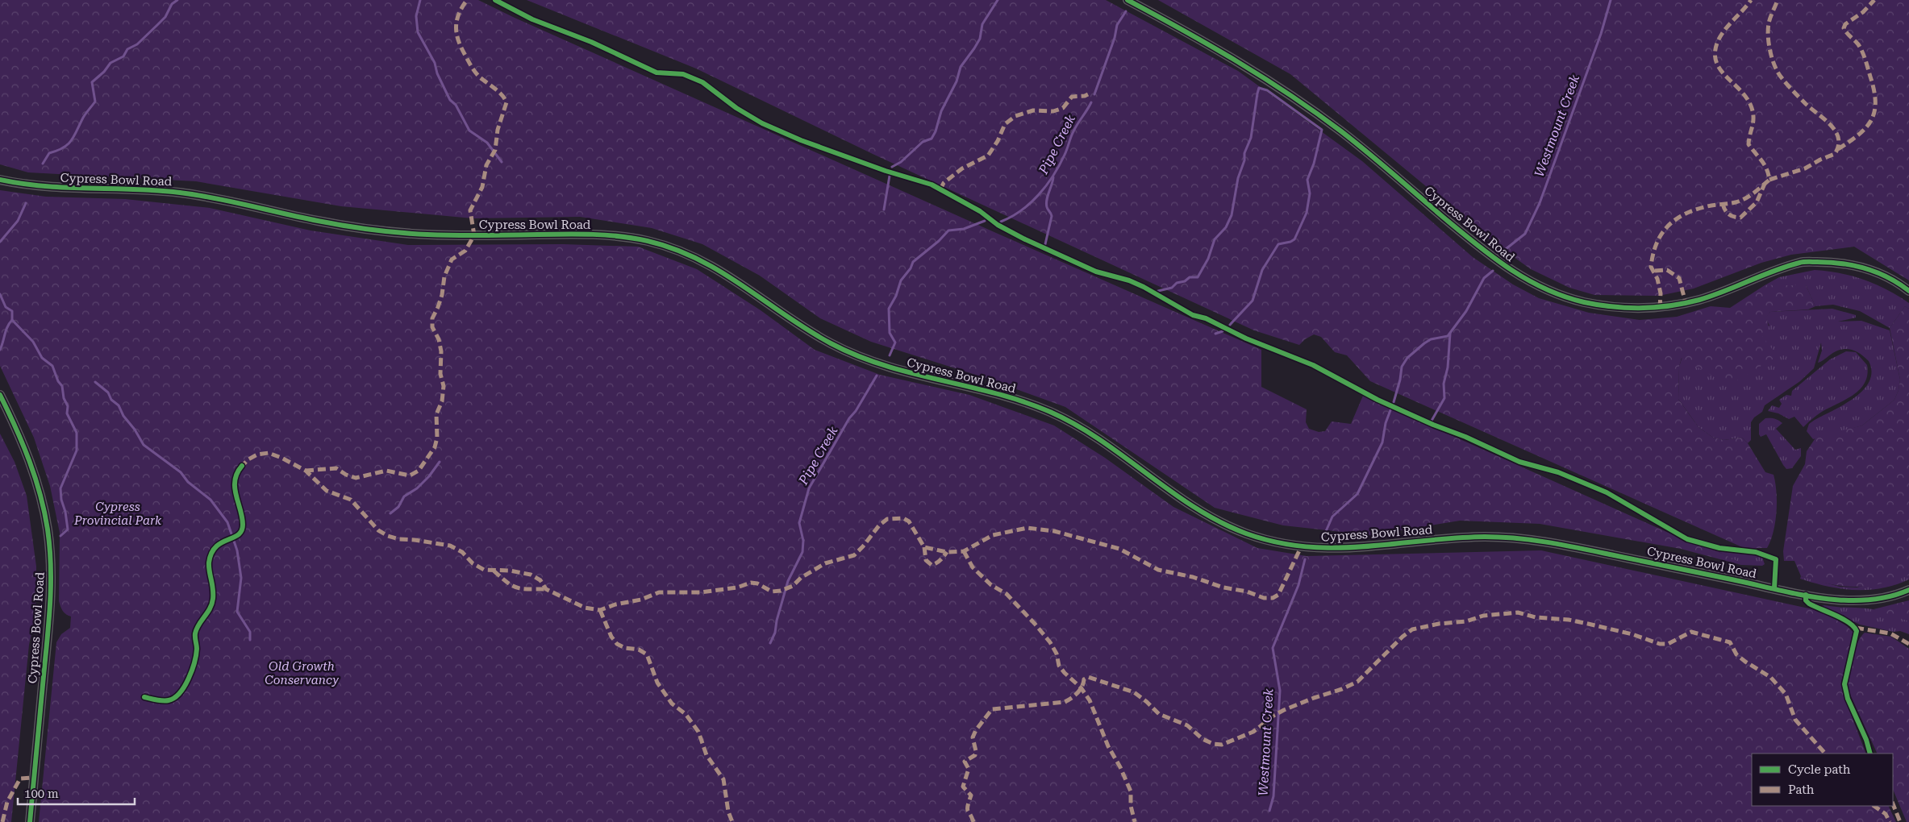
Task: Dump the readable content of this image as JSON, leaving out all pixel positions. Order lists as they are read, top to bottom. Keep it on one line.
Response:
{"streets":{"street":["Cypress Bowl Road"]},"water":["Westmount Creek","Pipe Creek"],"parks":["Cypress Provincial Park","Old Growth Conservancy"],"legend":["Cycle path","Path"],"scale_bar":"100 m"}
